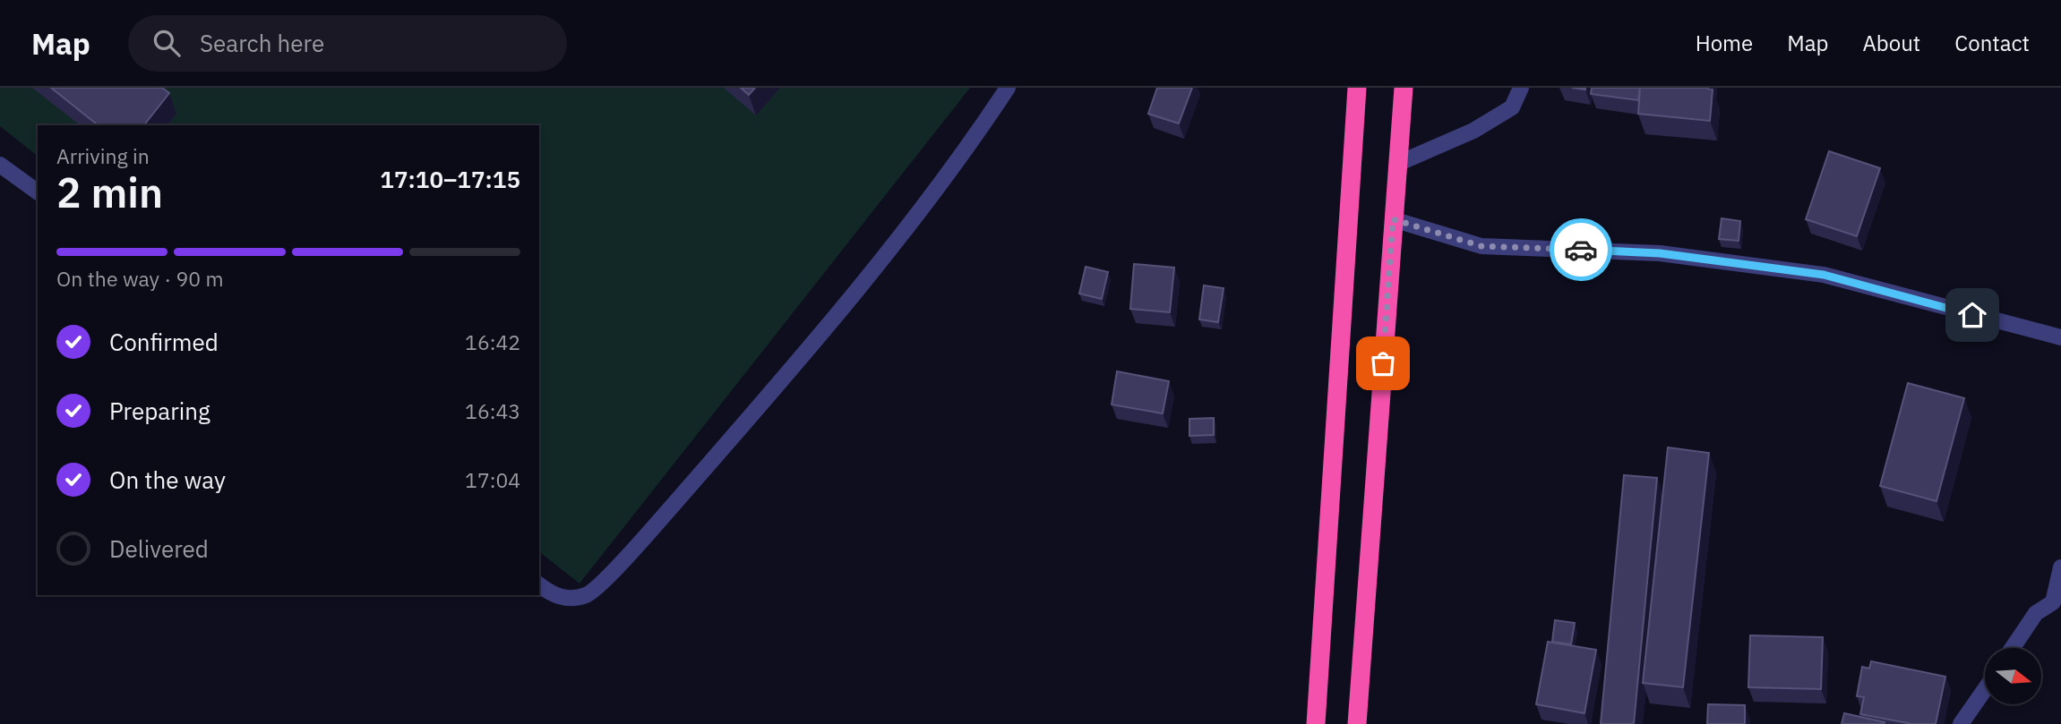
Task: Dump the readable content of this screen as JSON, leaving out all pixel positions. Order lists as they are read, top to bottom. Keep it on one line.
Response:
{"north":"right","page":{"header":"Map","search":"Search here","nav":["Home","Map","About","Contact"],"heading":["2 min","Arriving in","17:10–17:15"],"bar":"On the way · 90 m","list":[["Confirmed","16:42"],["Preparing","16:43"],["On the way","17:04"],"Delivered"]}}
